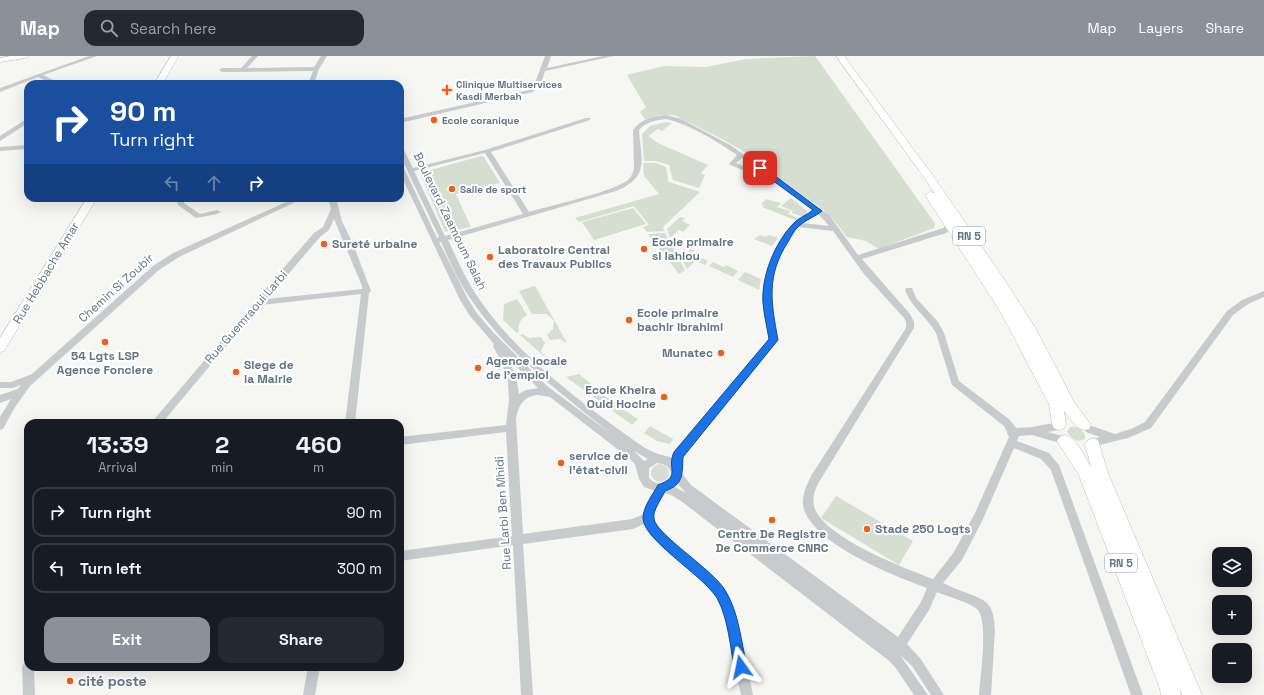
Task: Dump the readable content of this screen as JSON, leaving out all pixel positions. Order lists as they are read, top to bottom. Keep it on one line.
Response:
{"streets":{"main road":["RN 5","Rue Hebbache Amar"],"street":["Boulevard Zaamoum Salah","Chemin Si Zoubir","Rue Guemraoui Larbi","Rue Larbi Ben Mhidi"]},"crossings":[["Boulevard Zaamoum Salah","Rue Larbi Ben Mhidi"]],"places":{"health":["Clinique Multiservices Kasdi Merbah"],"other":["Ecole coranique","Salle de sport","Sureté urbaine","Ecole primaire si lahlou","Laboratoire Central des Travaux Publics","Ecole primaire bachir ibrahimi","54 Lgts LSP Agence Fonciere","Munatec","Agence locale de l'emploi","Siege de la Mairie","Ecole Kheira Ould Hocine","service de l'état-civil","Centre De Registre De Commerce CNRC","Stade 250 Logts","cité poste"]},"page":{"header":"Map","search":"Search here","nav":["Map","Layers","Share"],"turn":["90 m","Turn right"],"eta":["13:39","Arrival","2","min","460","m"],"list":[{"name":"Turn right","value":"90 m"},{"name":"Turn left","value":"300 m"}],"map_buttons":["+","−"],"buttons":["Exit","Share"]}}
